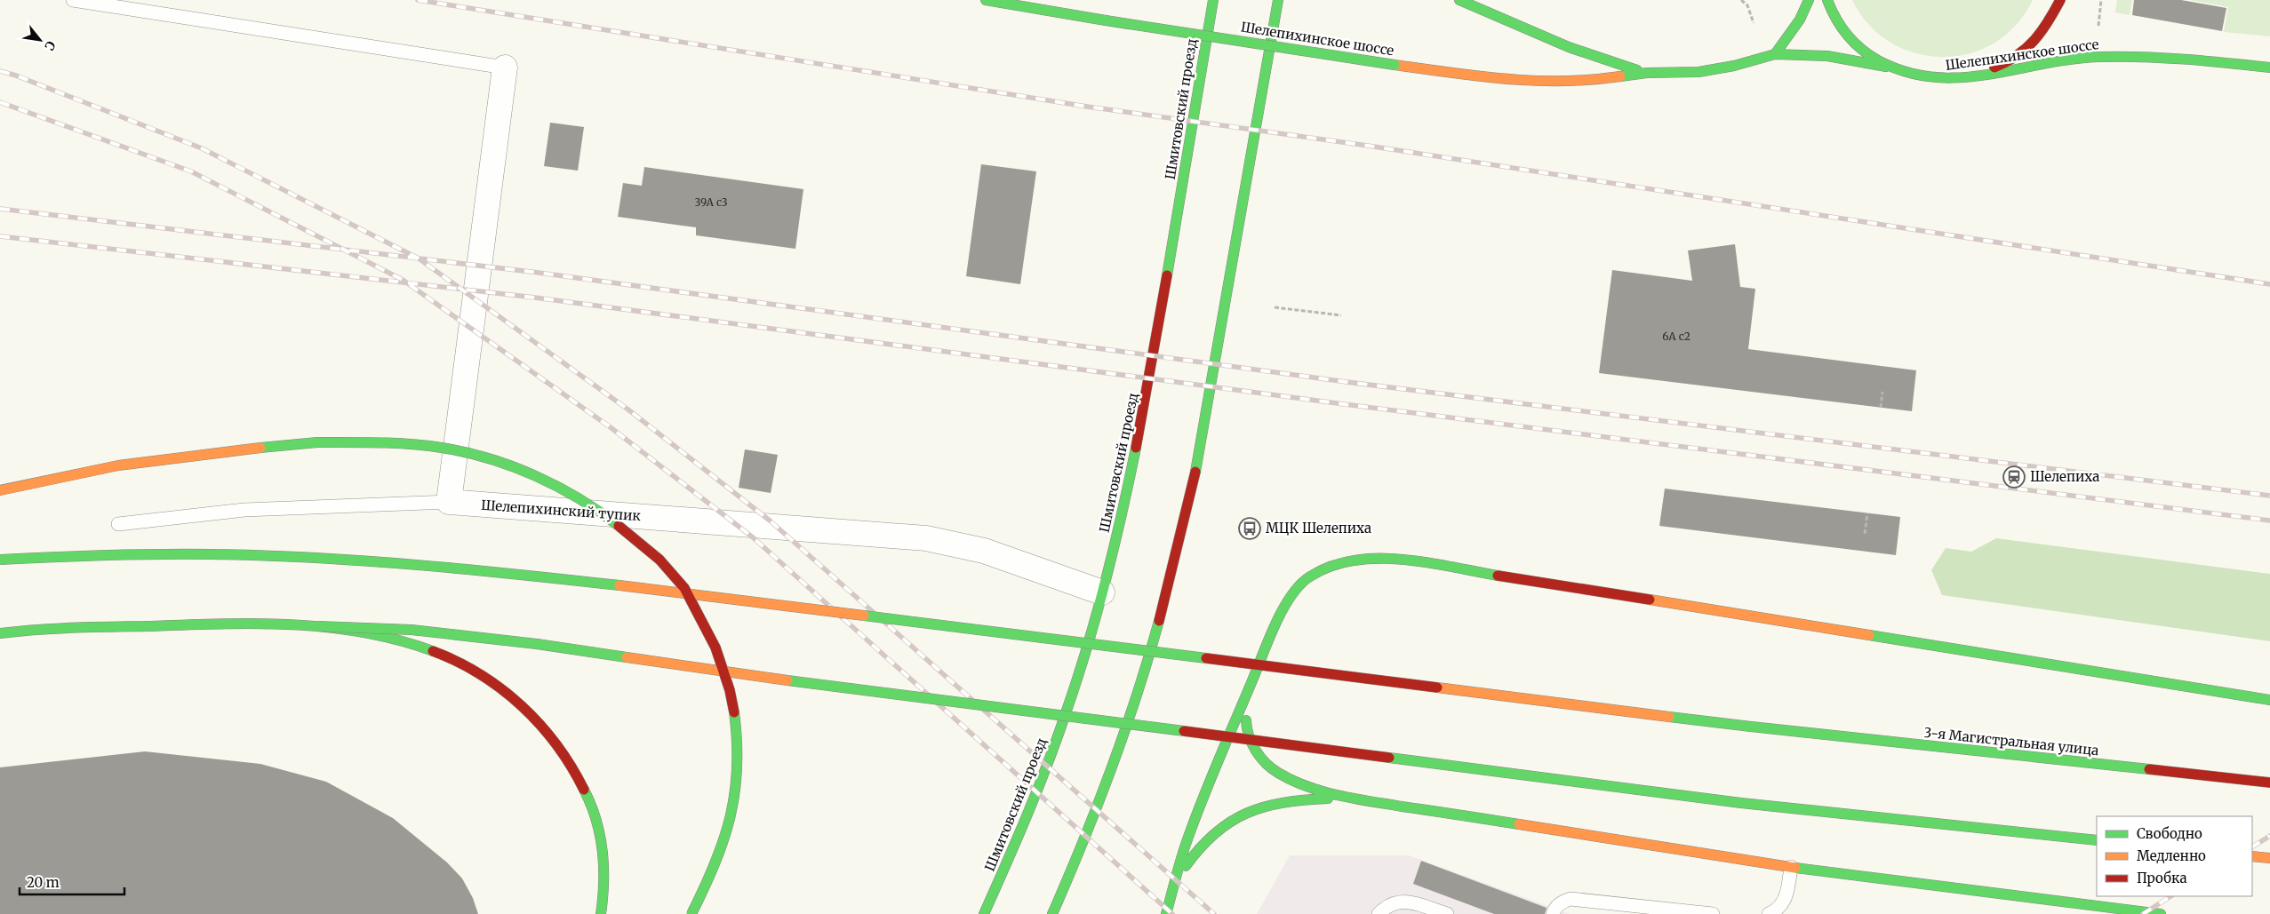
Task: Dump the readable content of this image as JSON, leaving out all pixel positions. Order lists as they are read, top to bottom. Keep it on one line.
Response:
{"streets":{"main road":["Шелепихинское шоссе","Шмитовский проезд","3-я Магистральная улица"],"street":["Шелепихинский тупик"]},"crossings":[["Шмитовский проезд","Шелепихинский тупик"]],"places":{"station":["Шелепиха"],"bus stop":["МЦК Шелепиха"]},"house_numbers":["39А с3","6А с2"],"legend":["Свободно","Медленно","Пробка"],"scale_bar":"20 m","north":"bottom right"}
